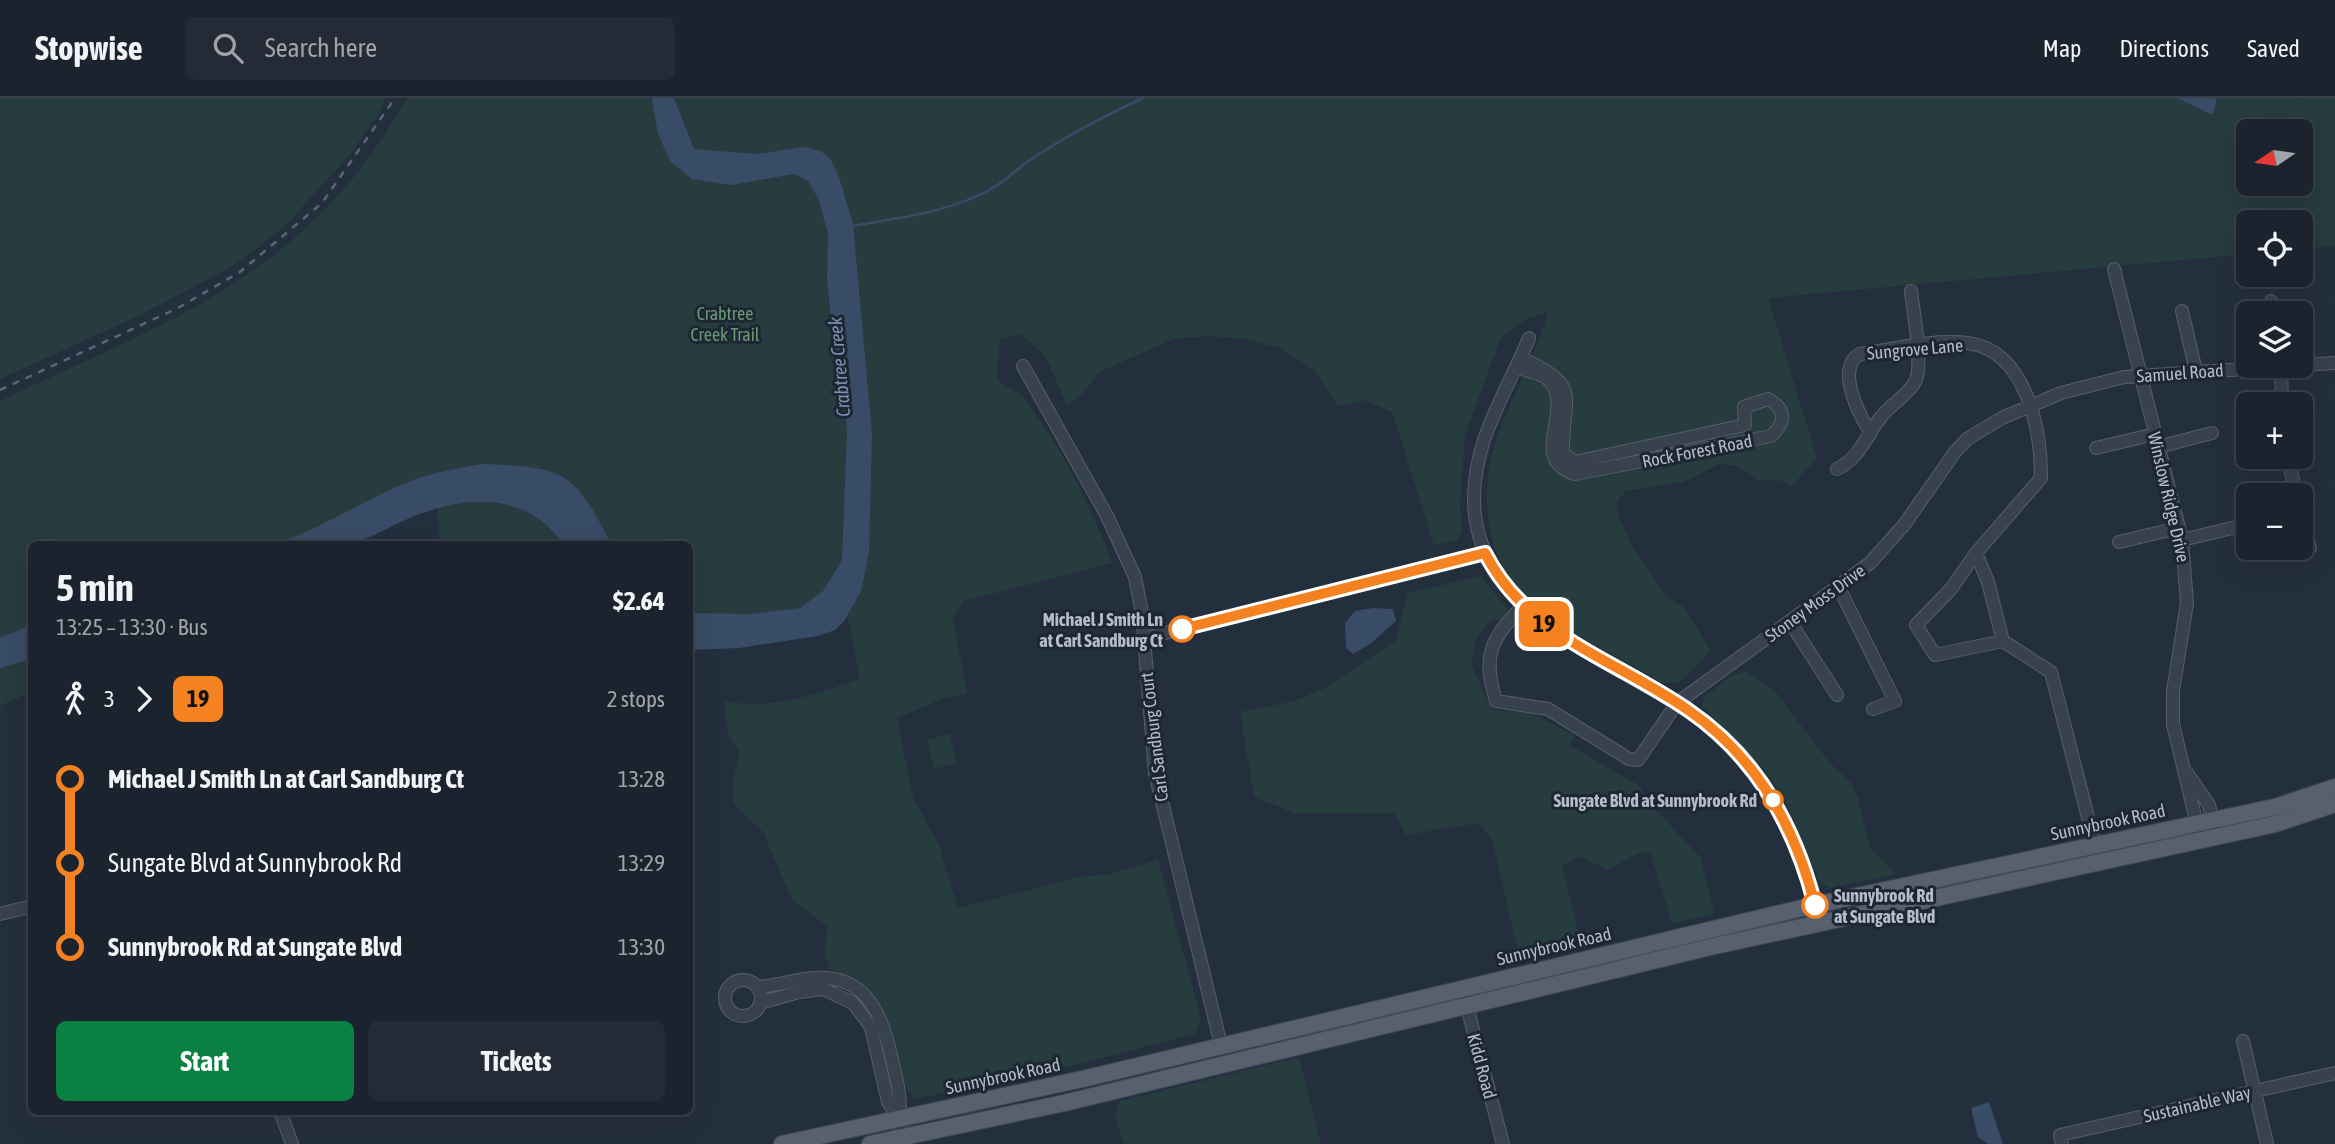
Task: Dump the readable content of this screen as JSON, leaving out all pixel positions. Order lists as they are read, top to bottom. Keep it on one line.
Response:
{"streets":{"main road":["Sunnybrook Road"],"street":["Sungrove Lane","Samuel Road","Rock Forest Road","Winslow Ridge Drive","Stoney Moss Drive","Carl Sandburg Court","Kidd Road","Sustainable Way"]},"crossings":[["Sungrove Lane","Samuel Road"],["Sungrove Lane","Stoney Moss Drive"],["Samuel Road","Winslow Ridge Drive"],["Samuel Road","Stoney Moss Drive"],["Winslow Ridge Drive","Sunnybrook Road"],["Carl Sandburg Court","Sunnybrook Road"],["Sunnybrook Road","Kidd Road"]],"water":["Crabtree Creek"],"parks":["Crabtree Creek Trail"],"places":["Michael J Smith Ln at Carl Sandburg Ct","Sungate Blvd at Sunnybrook Rd","Sunnybrook Rd at Sungate Blvd"],"lines":["bus line 19"],"north":"left","page":{"header":"Stopwise","search":"Search here","nav":["Map","Directions","Saved"],"on_map":"19","map_buttons":["+","−"],"heading":["5 min","13:25 – 13:30 · Bus","$2.64"],"legs":["3","19","2 stops"],"list":[{"name":"Michael J Smith Ln at Carl Sandburg Ct","value":"13:28"},{"name":"Sungate Blvd at Sunnybrook Rd","value":"13:29"},{"name":"Sunnybrook Rd at Sungate Blvd","value":"13:30"}],"buttons":["Start","Tickets"]}}
